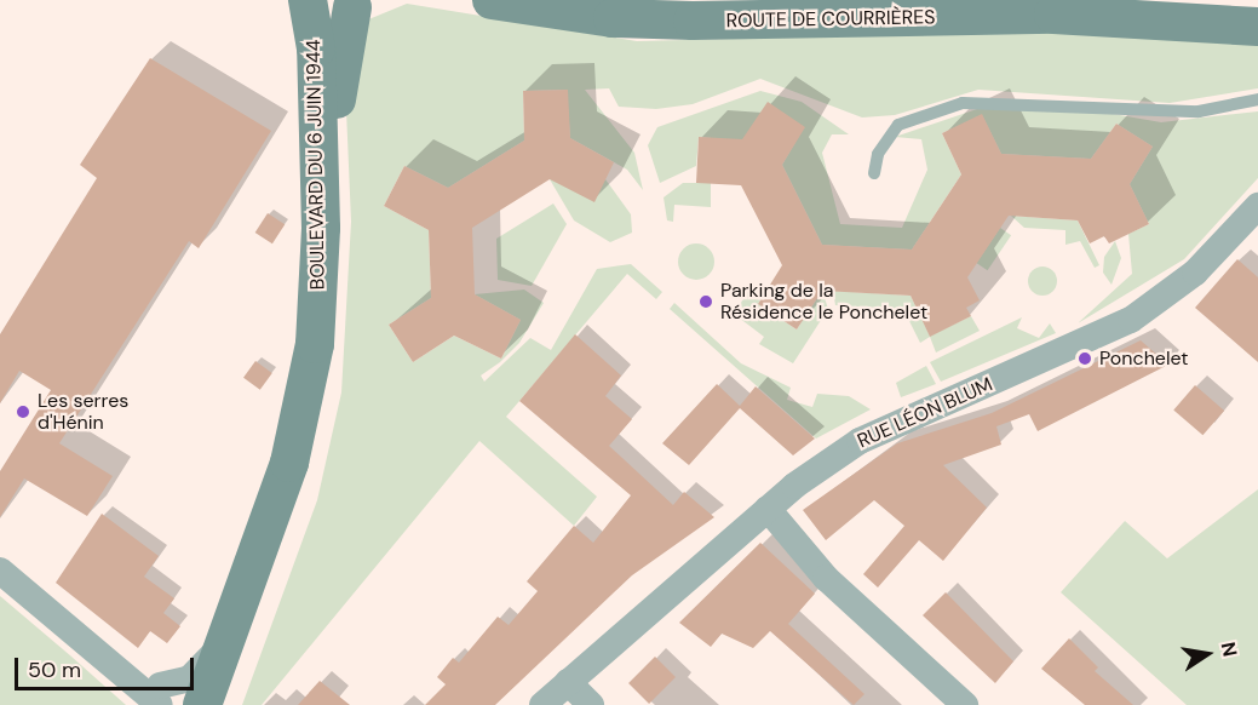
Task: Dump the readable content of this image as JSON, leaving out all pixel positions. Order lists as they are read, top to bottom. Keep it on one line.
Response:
{"streets":{"main road":["ROUTE DE COURRIÈRES","BOULEVARD DU 6 JUIN 1944"],"street":["RUE LÉON BLUM"]},"places":["Parking de la Résidence le Ponchelet","Ponchelet","Les serres d'Hénin"],"scale_bar":"50 m","north":"right"}
